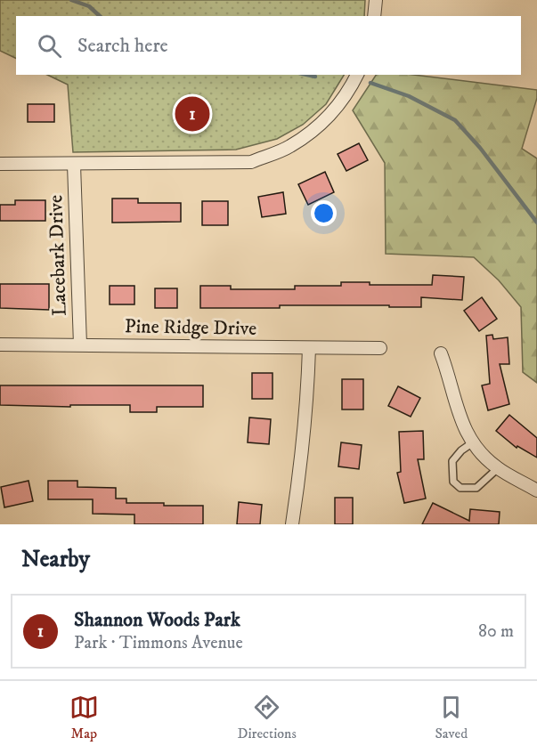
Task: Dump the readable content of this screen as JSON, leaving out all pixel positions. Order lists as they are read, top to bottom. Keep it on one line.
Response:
{"streets":{"street":["Lacebark Drive","Pine Ridge Drive"]},"crossings":[["Lacebark Drive","Pine Ridge Drive"]],"page":{"search":"Search here","pins":"1","heading":"Nearby","list":[{"mark":"1","name":"Shannon Woods Park","note":"Park · Timmons Avenue","value":"80 m"}],"nav":["Map","Directions","Saved"]}}
